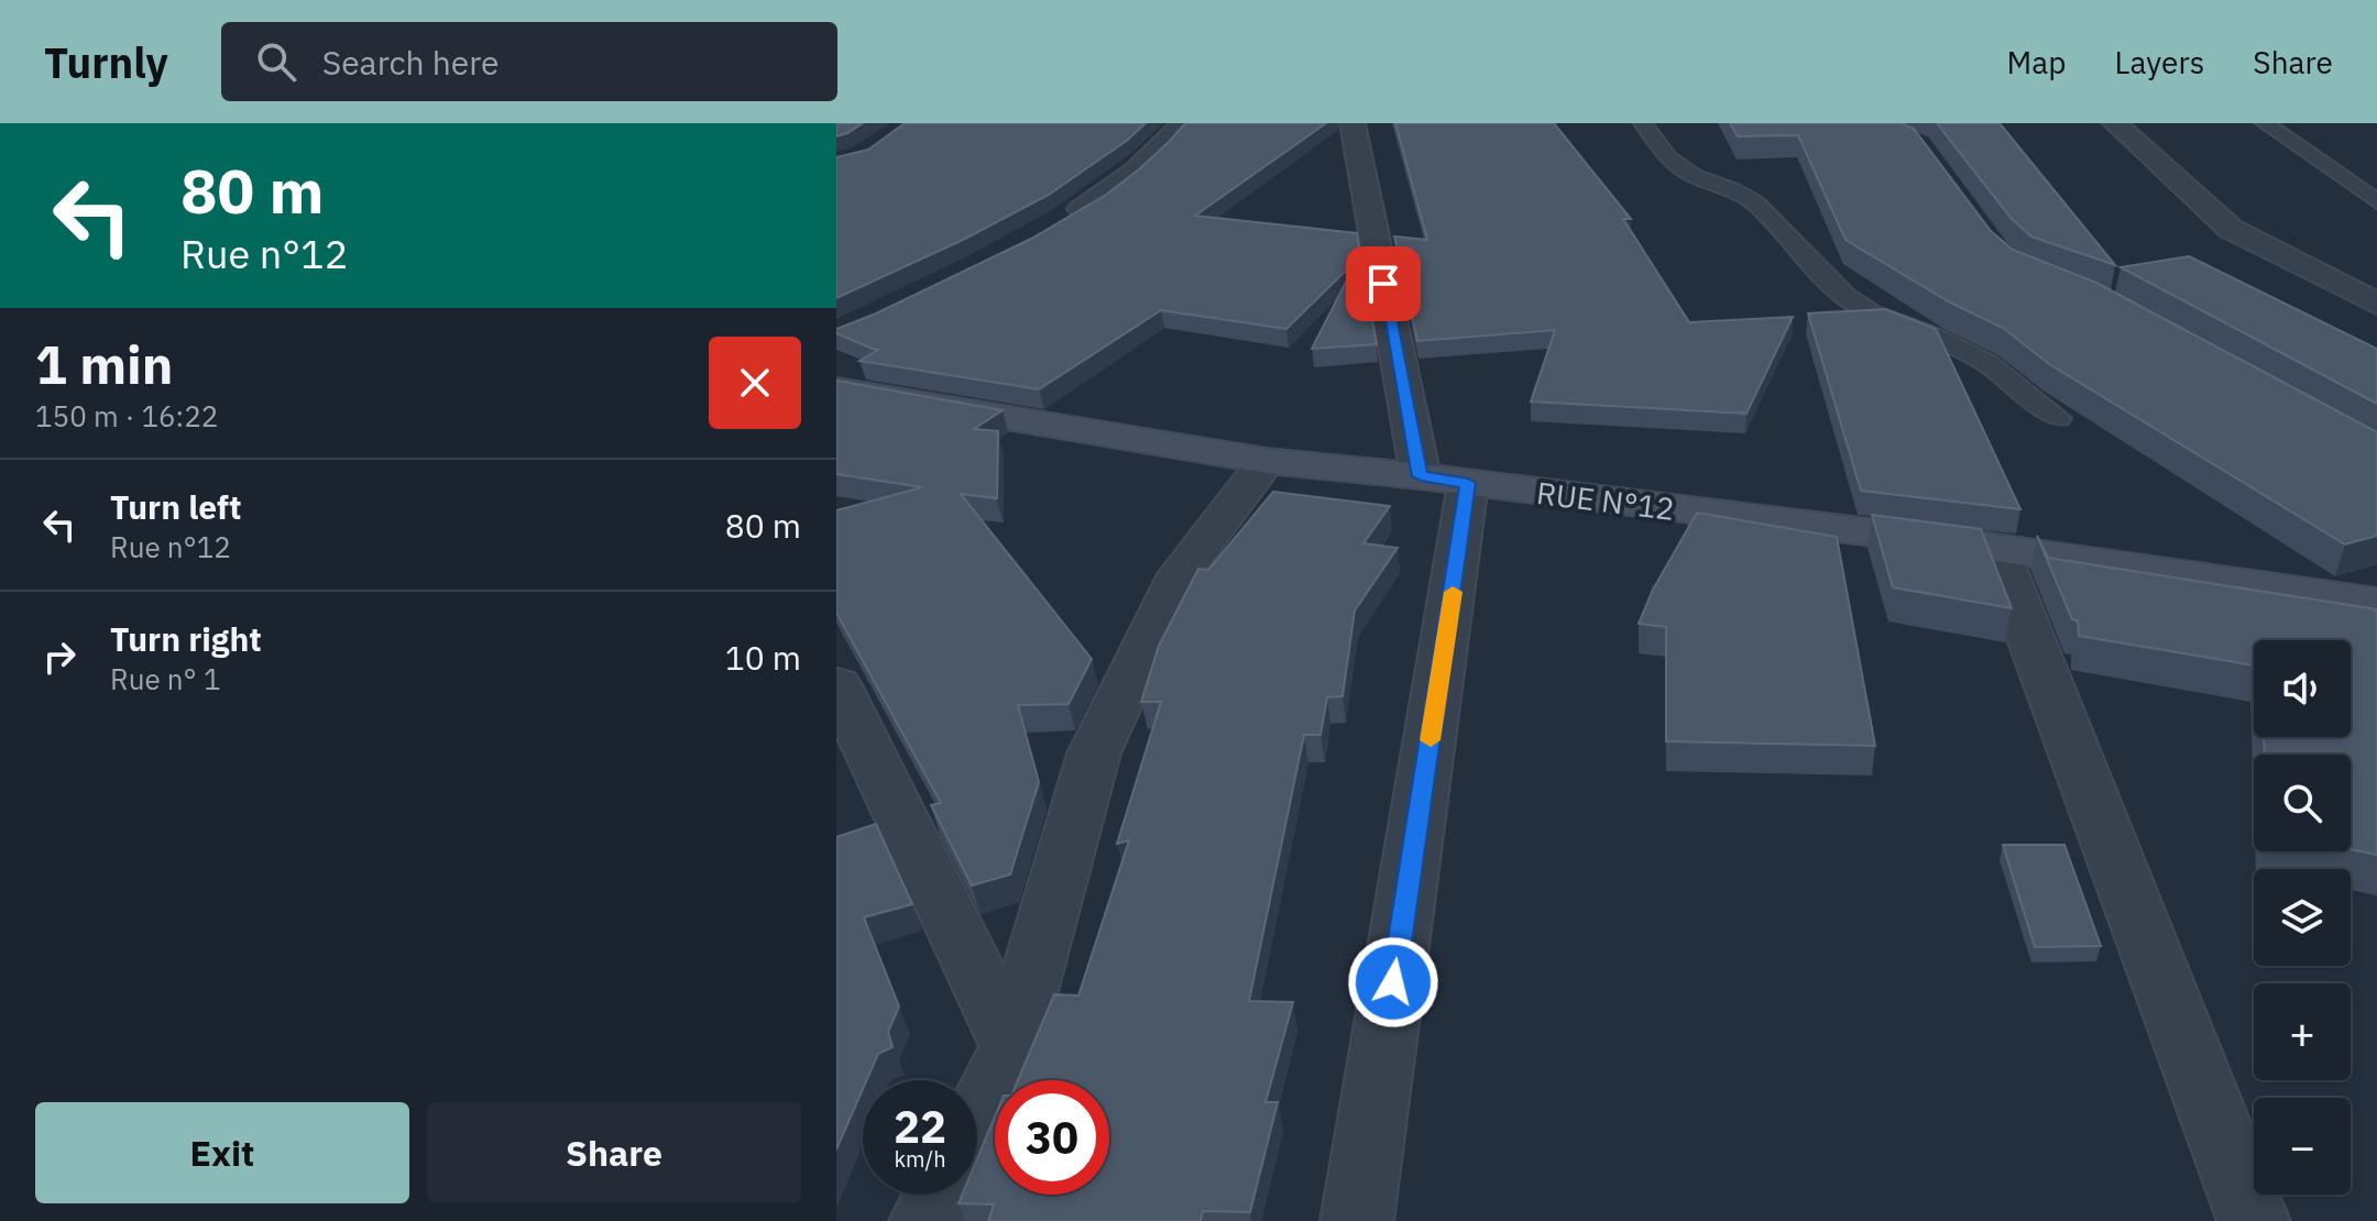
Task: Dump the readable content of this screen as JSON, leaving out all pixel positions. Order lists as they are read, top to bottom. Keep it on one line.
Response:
{"streets":{"main road":["RUE N°12"]},"page":{"header":"Turnly","search":"Search here","nav":["Map","Layers","Share"],"turn":["80 m","Rue n°12"],"heading":["1 min","150 m · 16:22"],"list":[{"name":"Turn left","note":"Rue n°12","value":"80 m"},{"name":"Turn right","note":"Rue n° 1","value":"10 m"}],"map_buttons":["+","−"],"speed":"22 km/h","limit":"30","buttons":["Exit","Share"]}}
